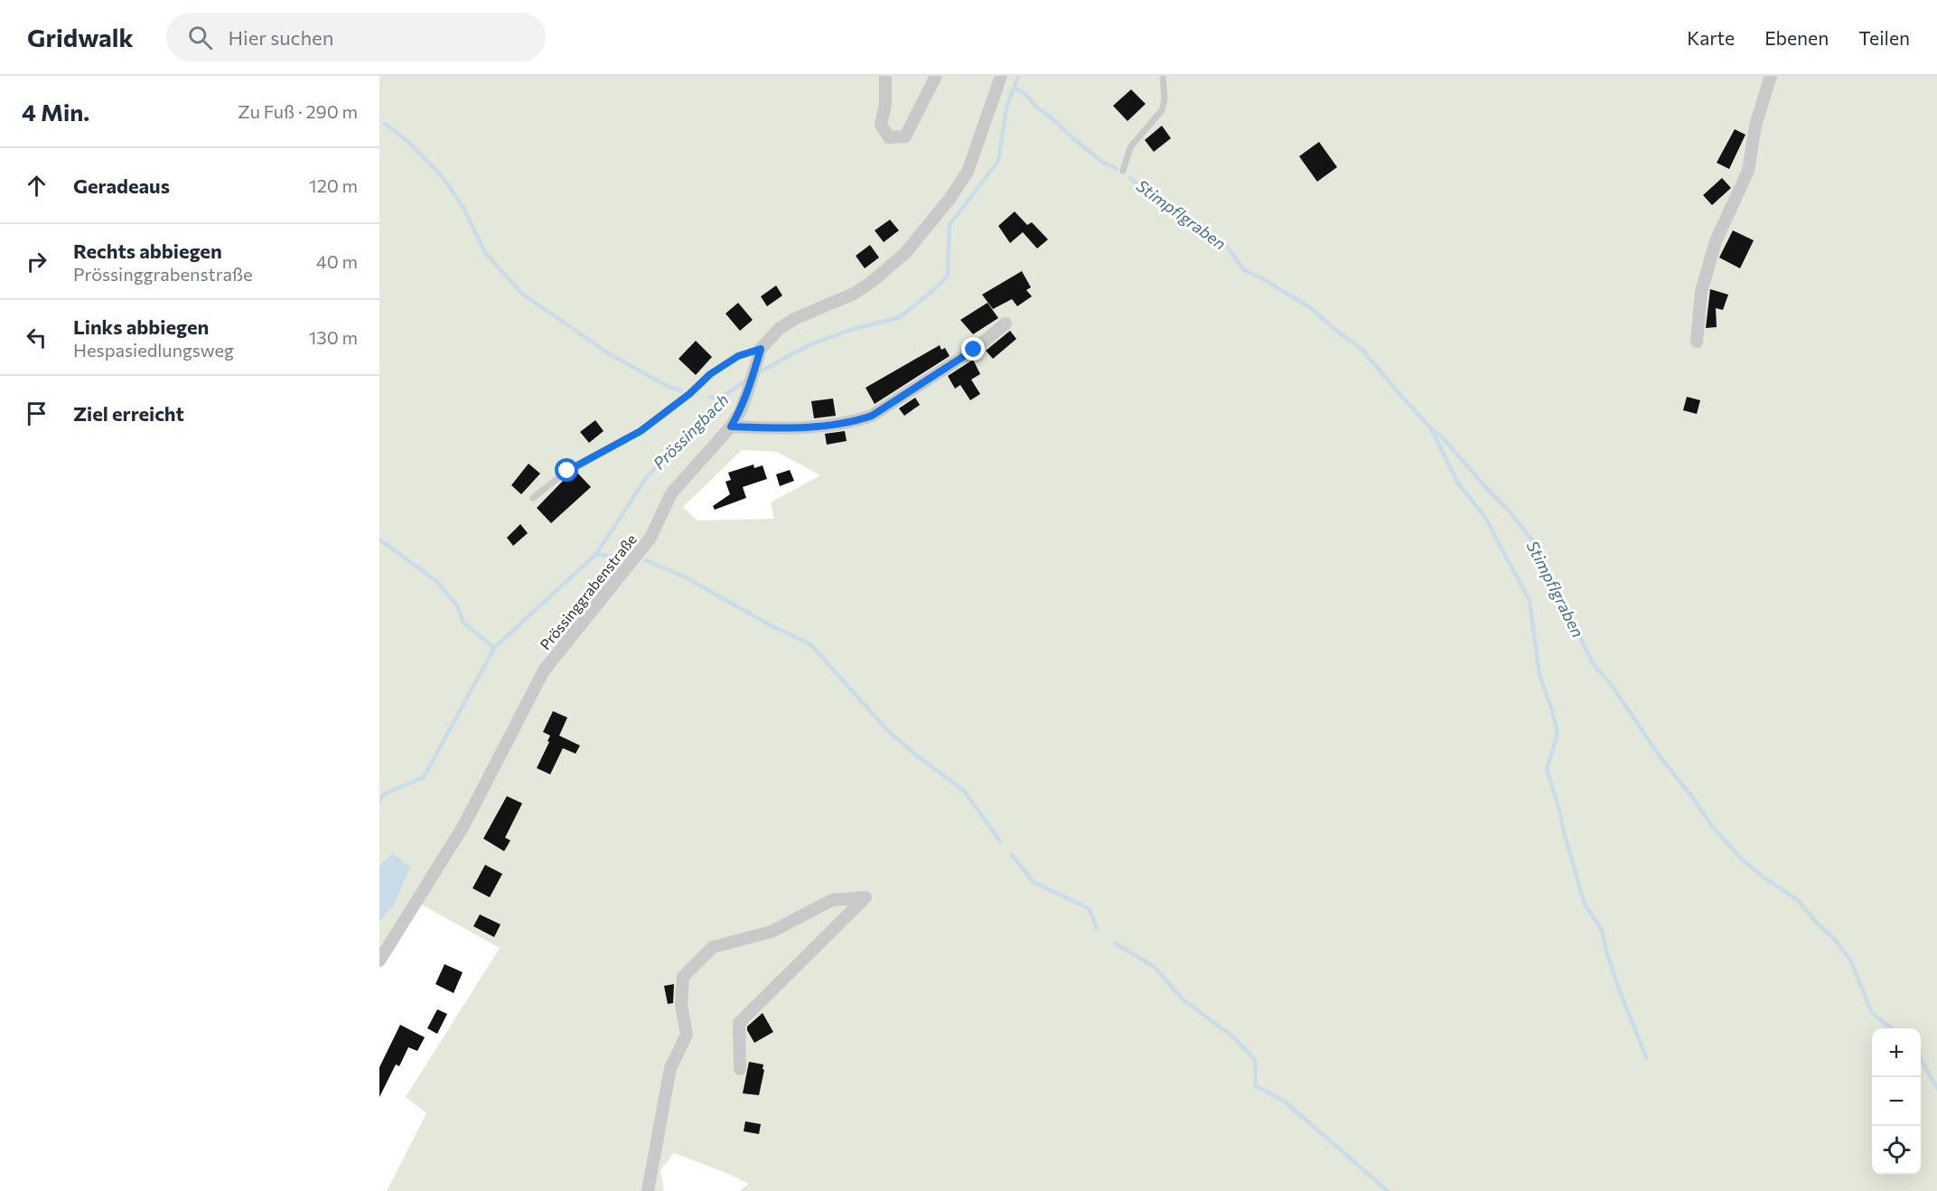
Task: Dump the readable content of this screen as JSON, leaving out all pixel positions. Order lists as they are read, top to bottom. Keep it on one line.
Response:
{"streets":{"street":["Prössinggrabenstraße"]},"water":["Stimpflgraben","Prössingbach"],"page":{"header":"Gridwalk","search":"Hier suchen","nav":["Karte","Ebenen","Teilen"],"heading":["4 Min.","Zu Fuß · 290 m"],"list":[["Geradeaus","120 m"],["Rechts abbiegen","Prössinggrabenstraße","40 m"],["Links abbiegen","Hespasiedlungsweg","130 m"],"Ziel erreicht"],"map_buttons":["+","−"]}}
